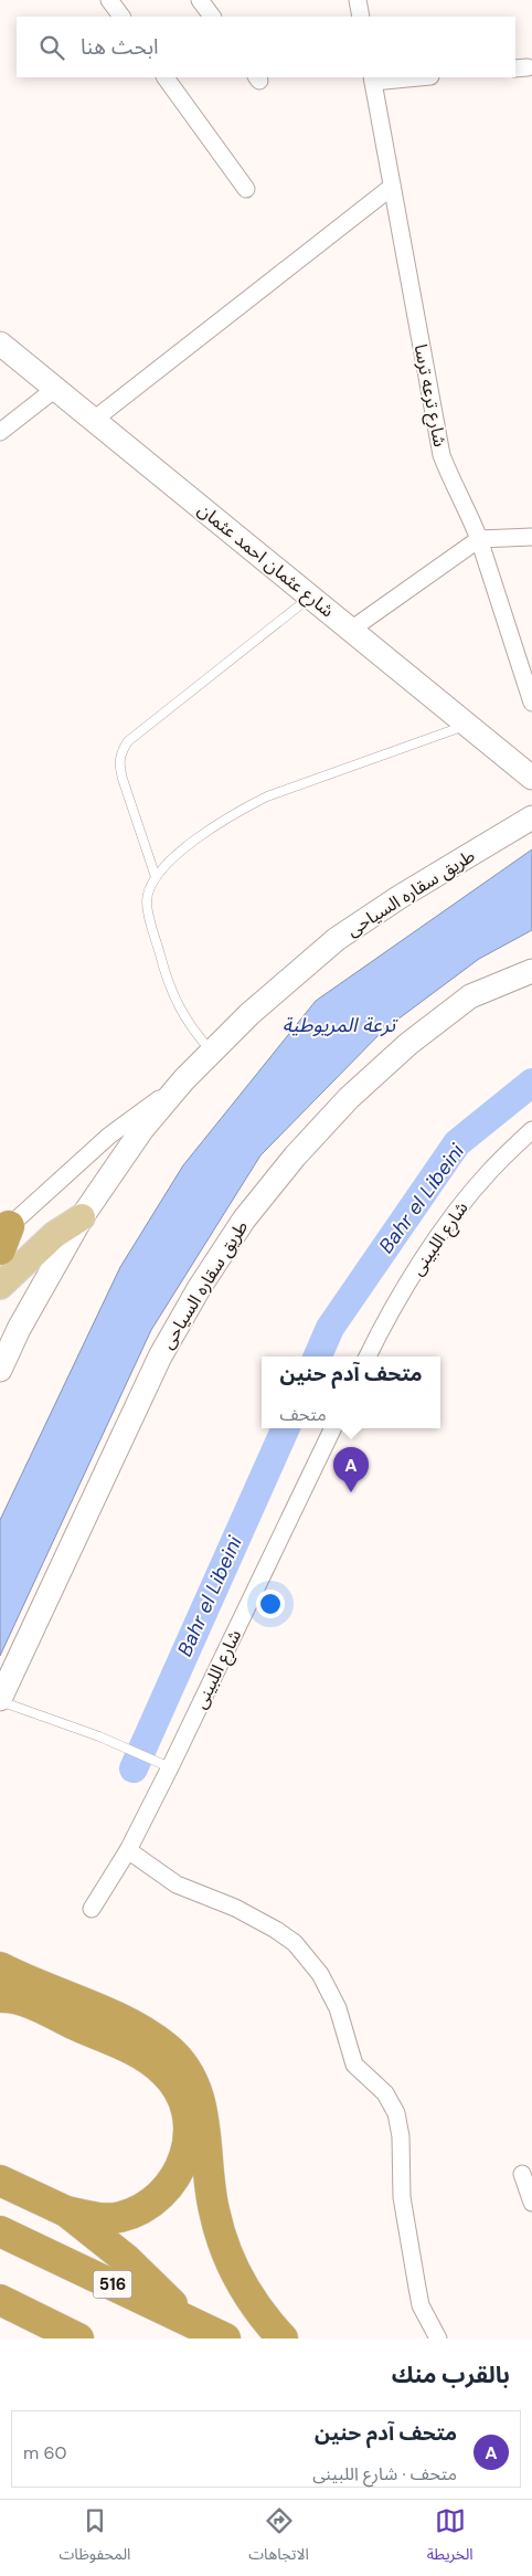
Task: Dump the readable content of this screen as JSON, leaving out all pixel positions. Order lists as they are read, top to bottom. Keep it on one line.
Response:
{"streets":{"highway":["516"],"main road":["شارع عثمان احمد عثمان","طريق سقاره السياحى"],"street":["شارع ترعه ترسا","شارع اللبينى"]},"water":["ترعة المريوطية","Bahr el Libeini"],"page":{"search":"ابحث هنا","popup":["متحف آدم حنين","متحف"],"pins":"A","heading":"بالقرب منك","list":[{"mark":"A","name":"متحف آدم حنين","note":"متحف · شارع اللبينى","value":"60 m"}],"nav":["الخريطة","الاتجاهات","المحفوظات"]}}
